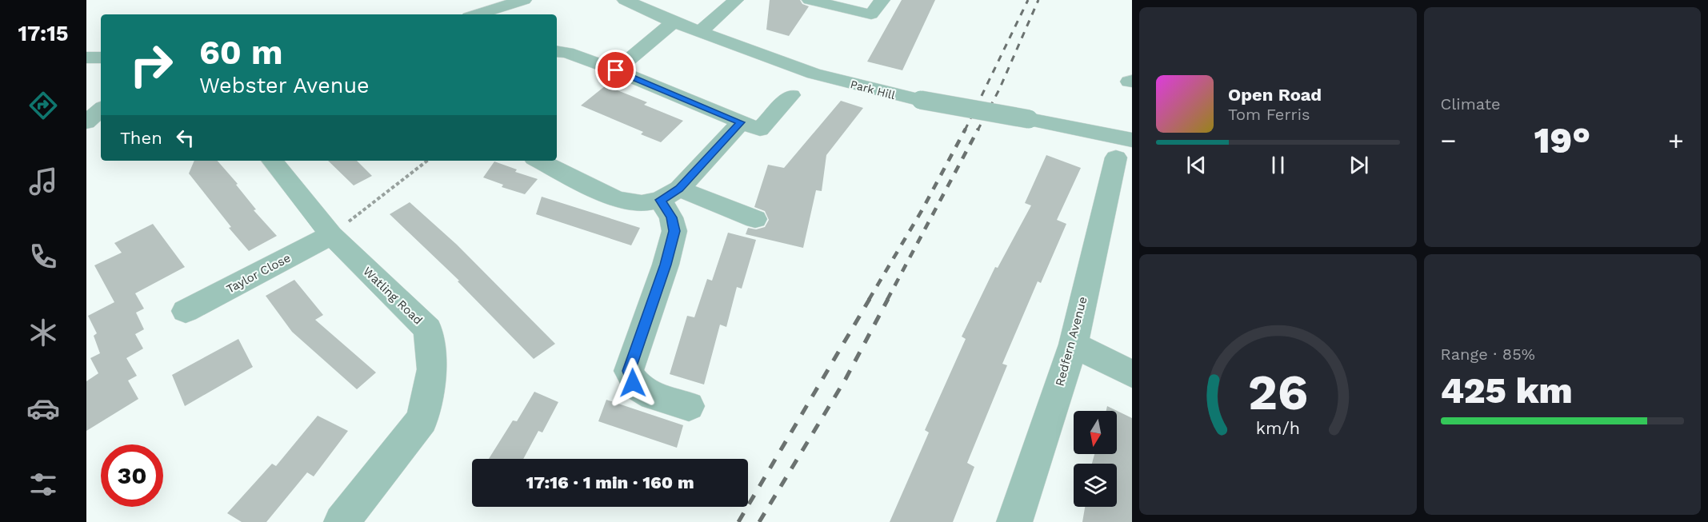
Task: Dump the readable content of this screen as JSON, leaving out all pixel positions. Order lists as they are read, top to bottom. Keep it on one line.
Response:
{"streets":{"street":["Park Hill","Taylor Close","Watling Road","Redfern Avenue"]},"crossings":[["Park Hill","Redfern Avenue"],["Taylor Close","Watling Road"]],"north":"bottom","page":{"tabs":"17:15","tile":["Climate",["Range · 85%","425 km"]],"turn":["60 m","Webster Avenue"],"song":["Open Road","Tom Ferris"],"then":"Then","heat":["−","19°","+"],"limit":"30","trip":"17:16 · 1 min · 160 m","gauge":["26","km/h"]}}
